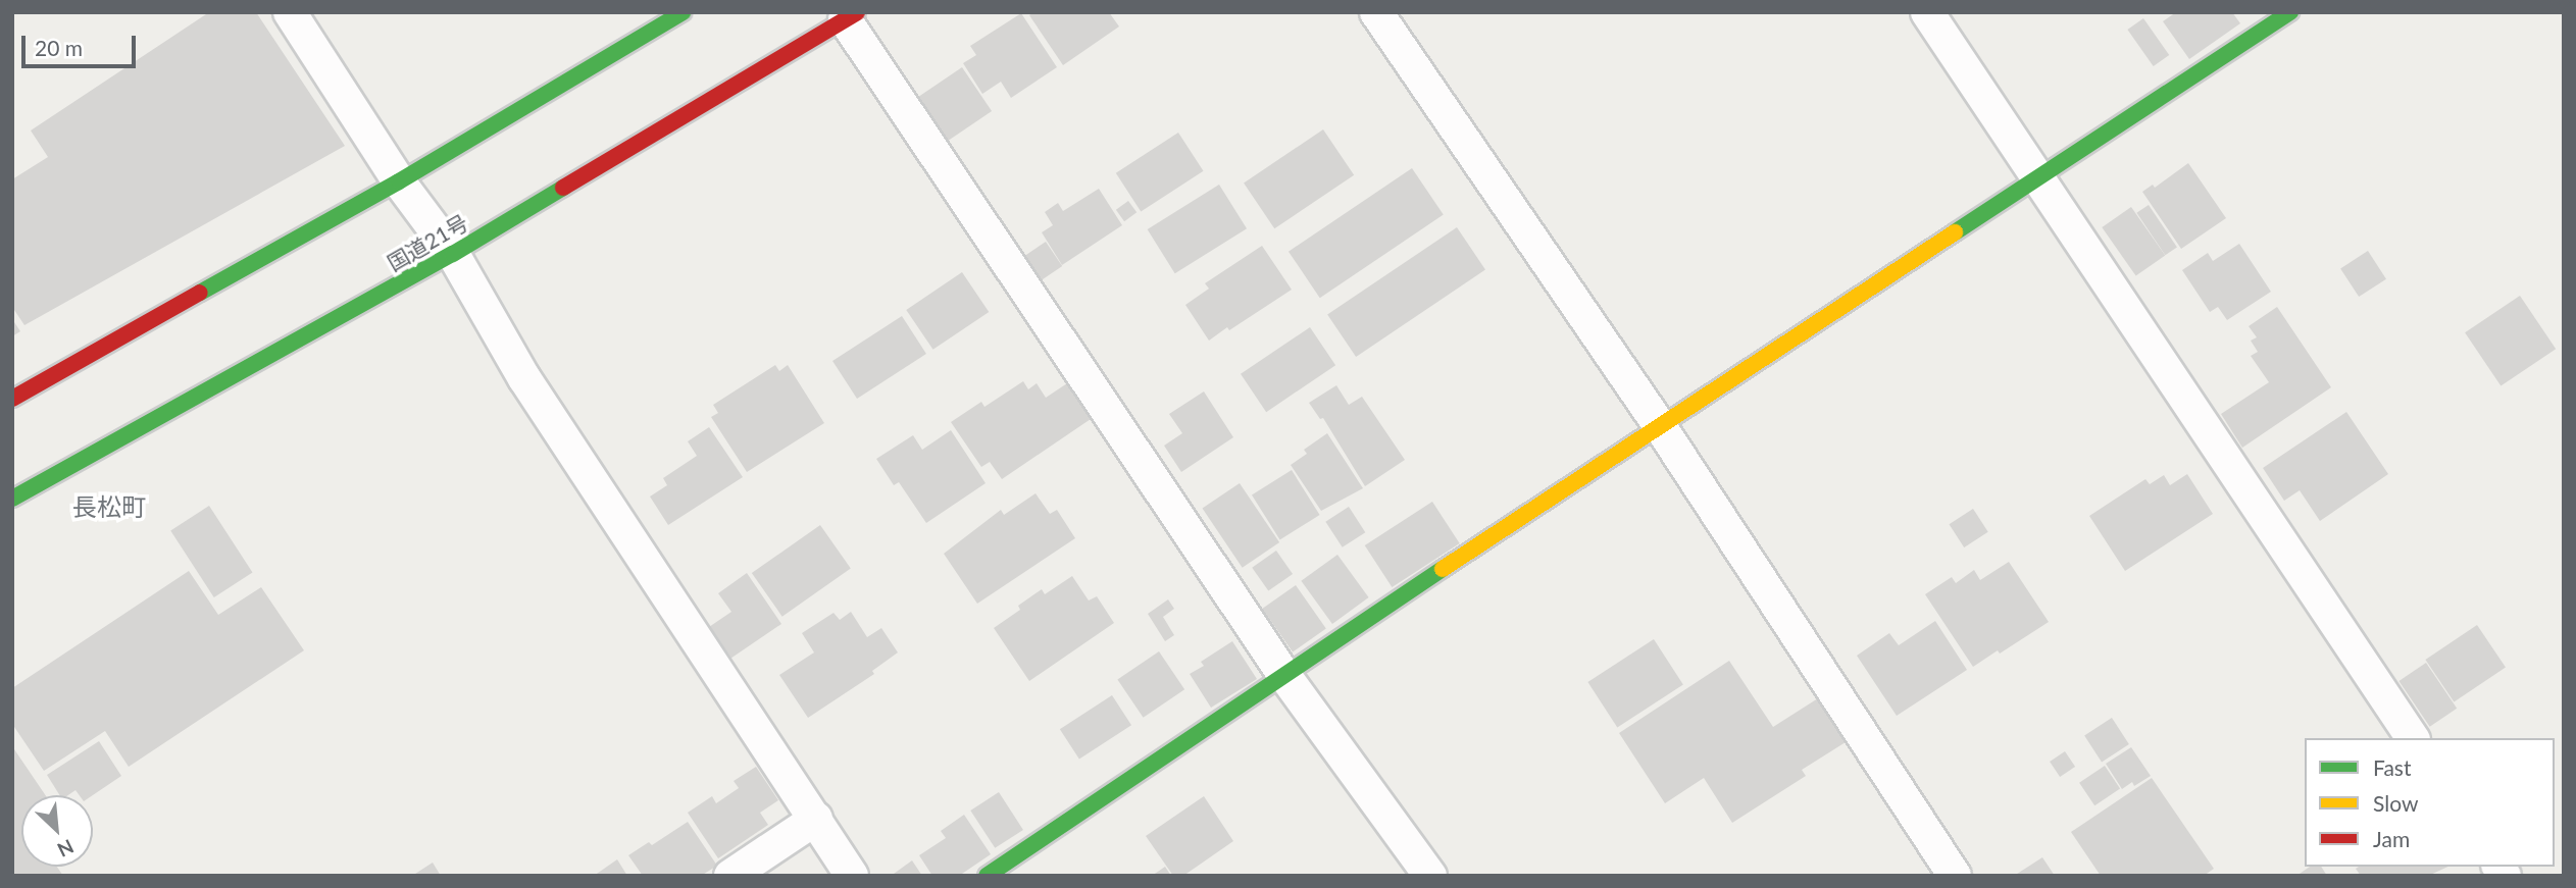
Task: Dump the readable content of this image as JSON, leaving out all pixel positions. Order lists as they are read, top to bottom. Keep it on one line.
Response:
{"streets":{"main road":["国道21号"]},"districts":["長松町"],"legend":["Fast","Slow","Jam"],"scale_bar":"20 m","north":"bottom right"}
